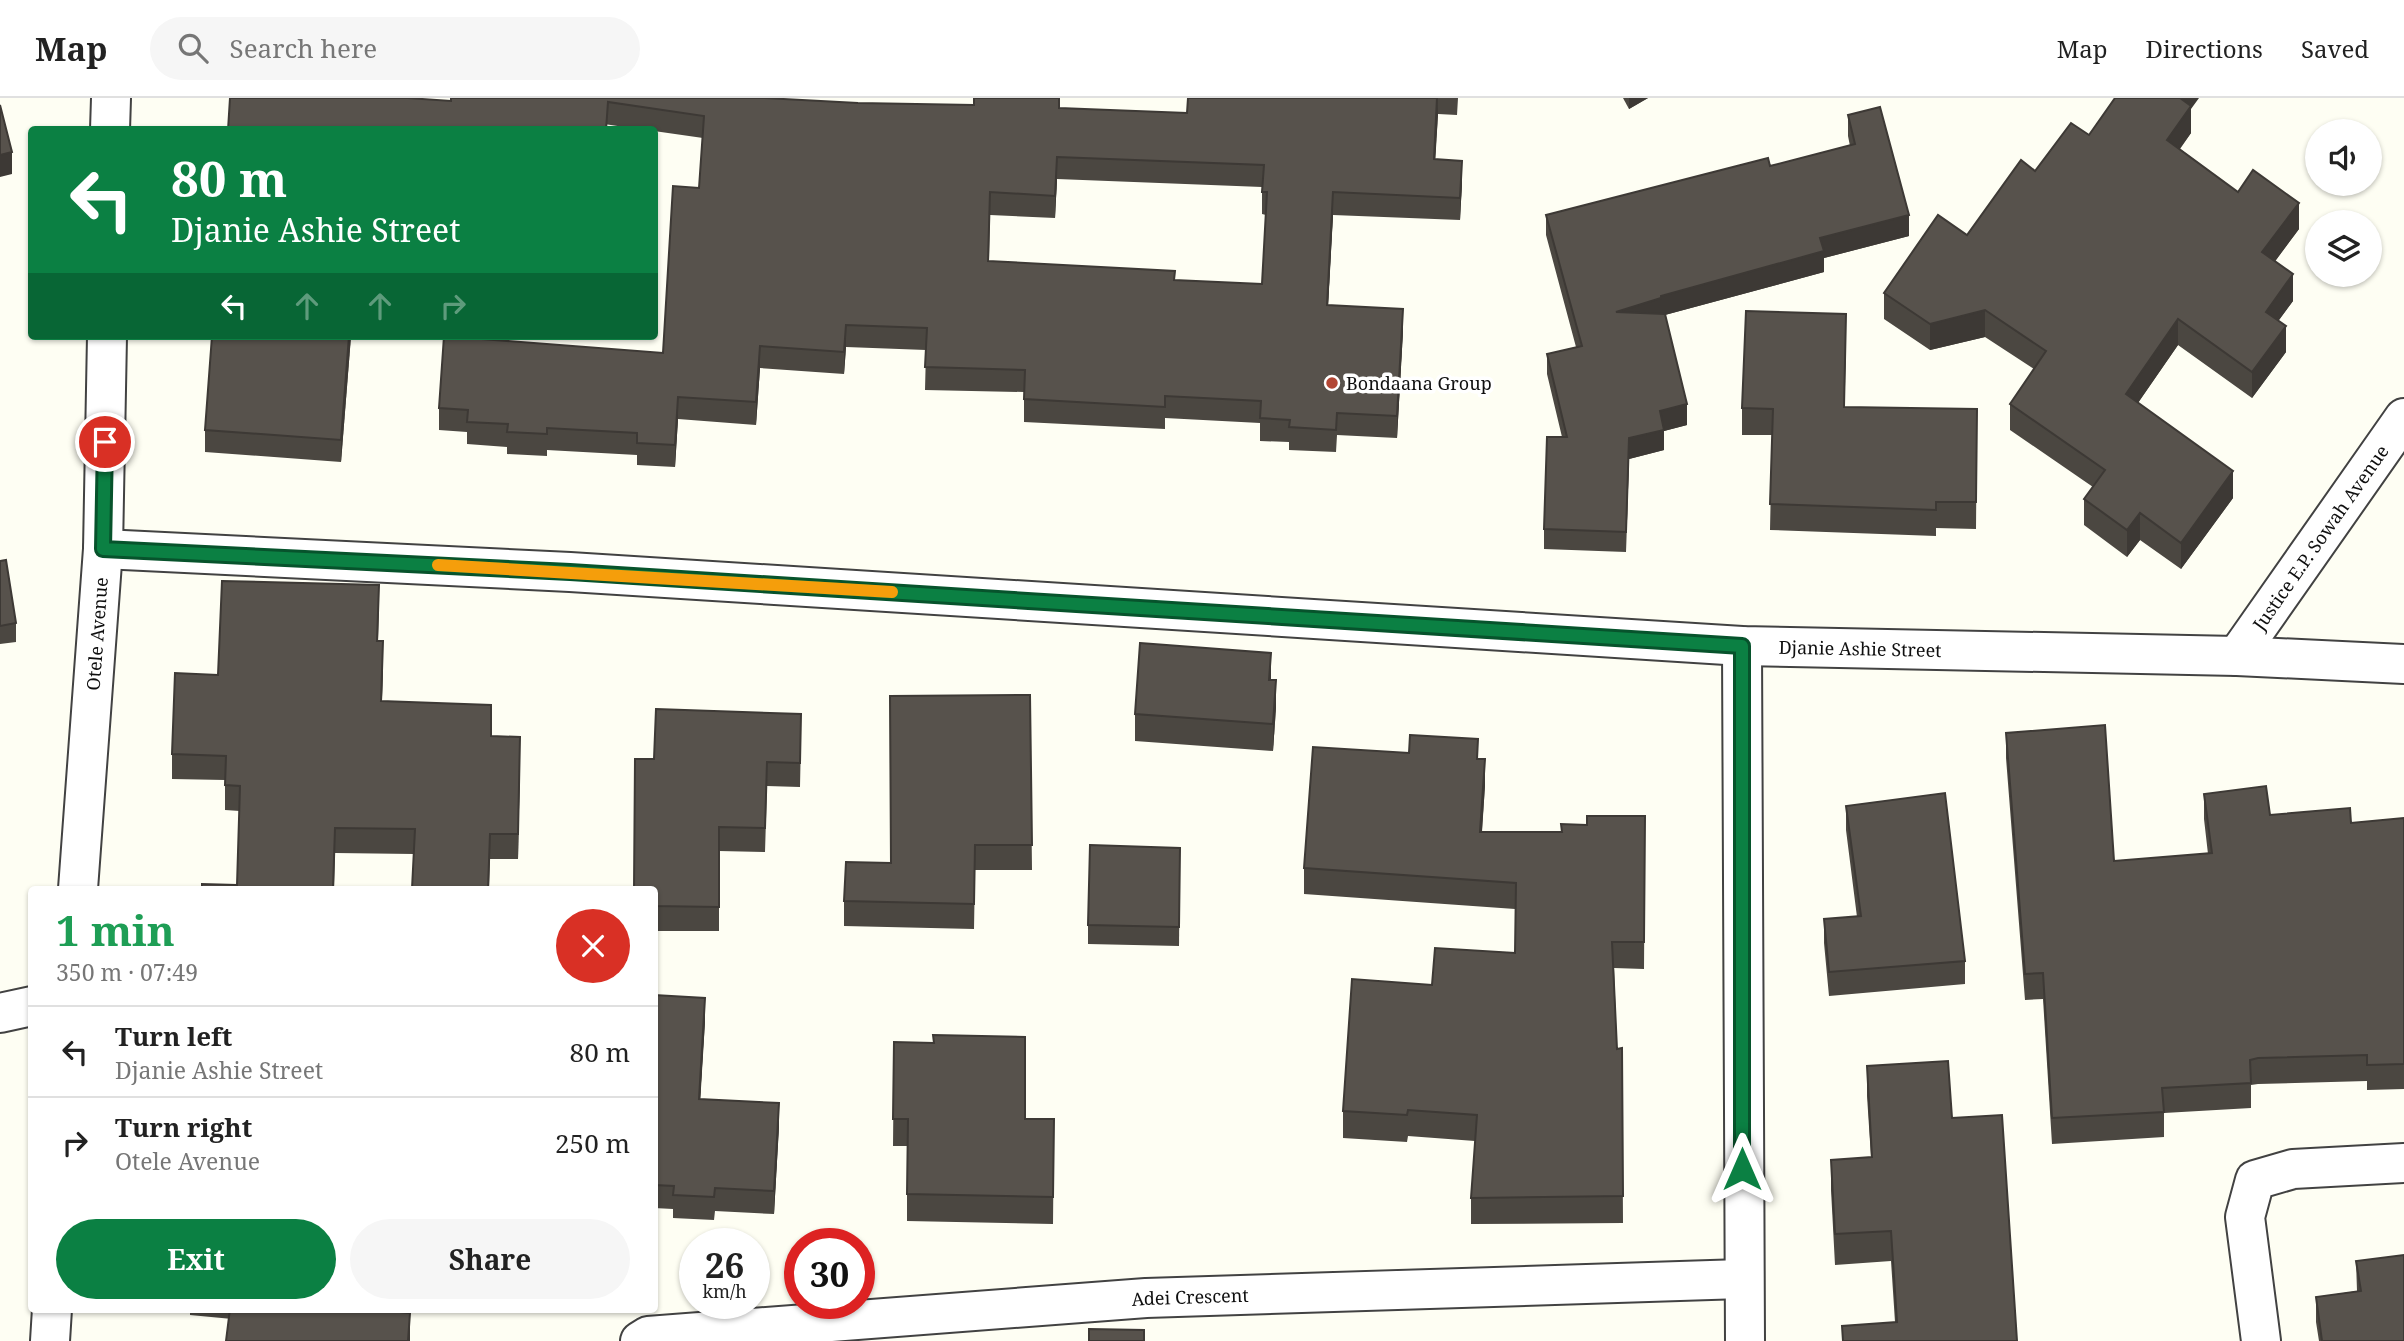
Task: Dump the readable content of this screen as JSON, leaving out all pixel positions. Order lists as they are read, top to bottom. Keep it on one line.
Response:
{"streets":{"street":["Justice E.P. Sowah Avenue","Otele Avenue","Djanie Ashie Street","Adei Crescent"]},"crossings":[["Justice E.P. Sowah Avenue","Djanie Ashie Street"],["Otele Avenue","Djanie Ashie Street"]],"places":["Bondaana Group"],"page":{"header":"Map","search":"Search here","nav":["Map","Directions","Saved"],"turn":["80 m","Djanie Ashie Street"],"heading":["1 min","350 m · 07:49"],"list":[{"name":"Turn left","note":"Djanie Ashie Street","value":"80 m"},{"name":"Turn right","note":"Otele Avenue","value":"250 m"}],"buttons":["Exit","Share"],"speed":"26 km/h","limit":"30"}}
